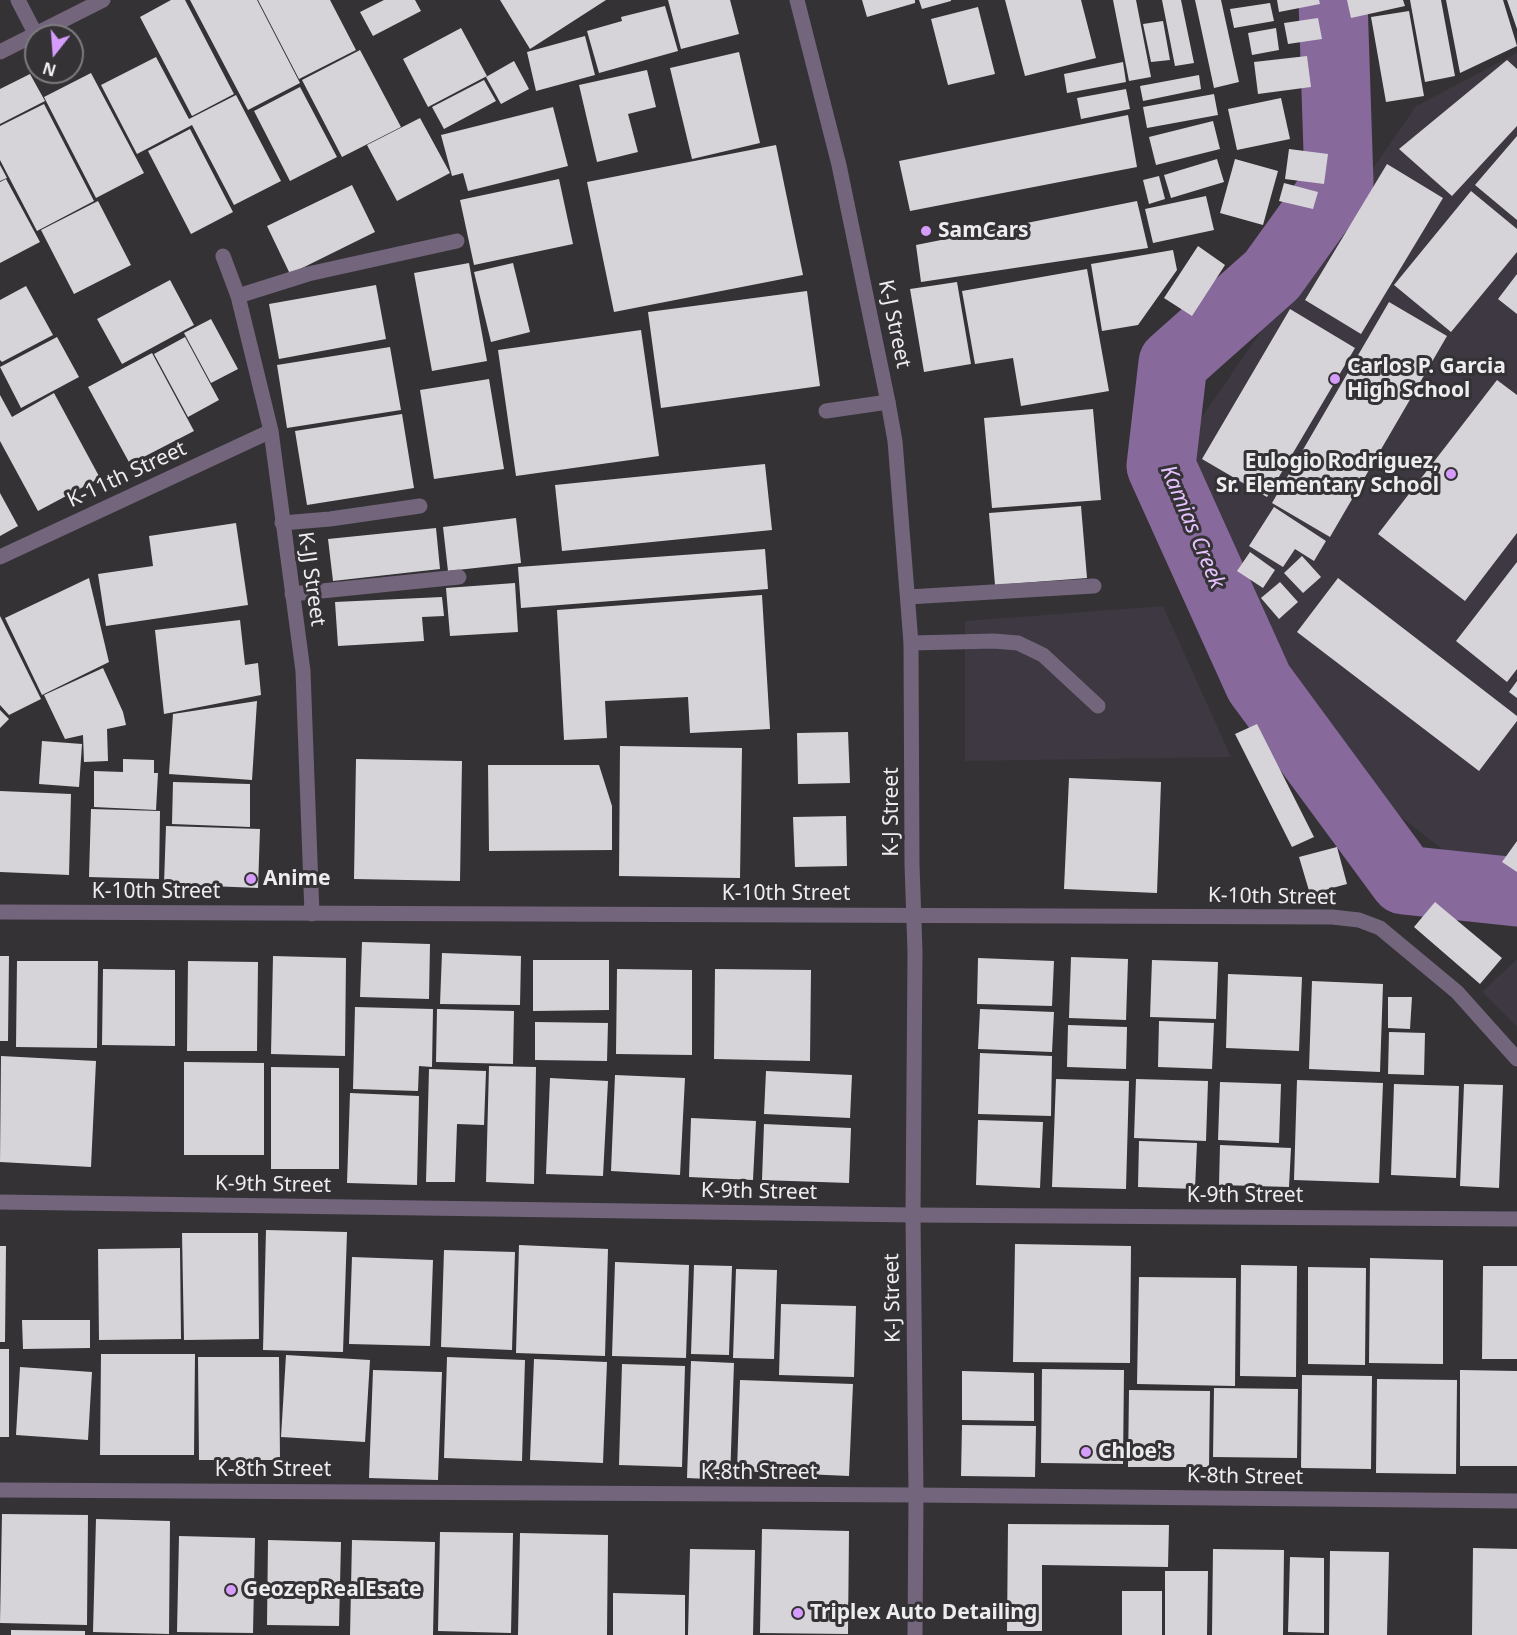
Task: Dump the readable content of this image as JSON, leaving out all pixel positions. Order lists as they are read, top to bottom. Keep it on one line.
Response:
{"streets":{"street":["K-J Street","K-11th Street","K-JJ Street","K-10th Street","K-9th Street","K-8th Street"]},"crossings":[["K-J Street","K-10th Street"],["K-J Street","K-9th Street"],["K-J Street","K-8th Street"],["K-11th Street","K-JJ Street"],["K-JJ Street","K-10th Street"]],"water":["Kamias Creek"],"places":["SamCars","Carlos P. Garcia High School","Eulogio Rodriguez, Sr. Elementary School","Anime","Chloe's","GeozepRealEsate","Triplex Auto Detailing"],"north":"bottom"}
